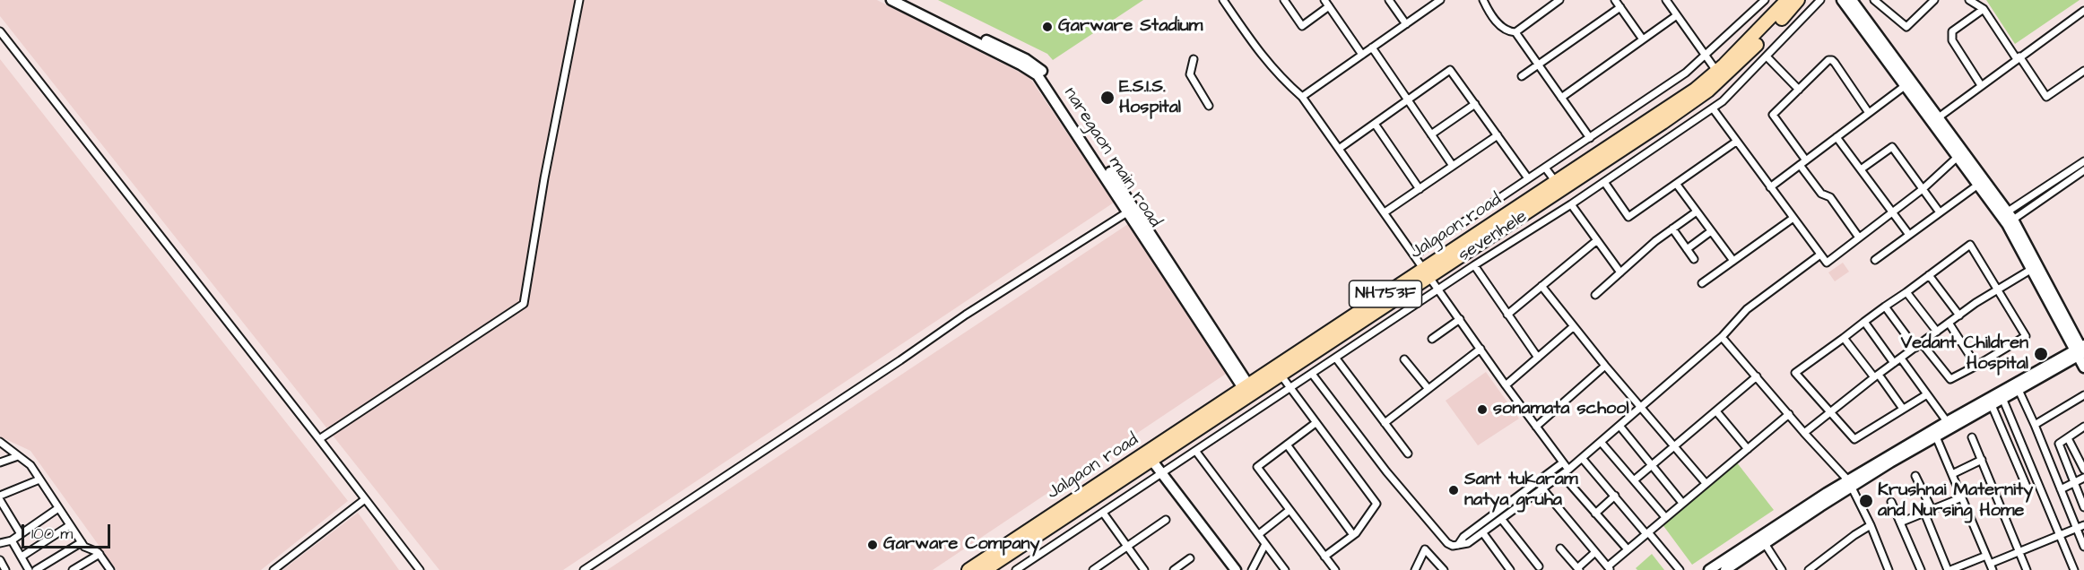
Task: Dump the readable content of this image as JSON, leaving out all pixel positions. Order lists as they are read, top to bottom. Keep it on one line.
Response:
{"streets":{"highway":["Jalgaon road","NH753F"],"street":["naregaon main road","sevenhele"]},"crossings":[["naregaon main road","Jalgaon road"]],"places":["Garware Stadium","E.S.I.S. Hospital","Vedant Children Hospital","sonamata school","Sant tukaram natya gruha","Krushnai Maternity and Nursing Home","Garware Company"],"scale_bar":"100 m"}
